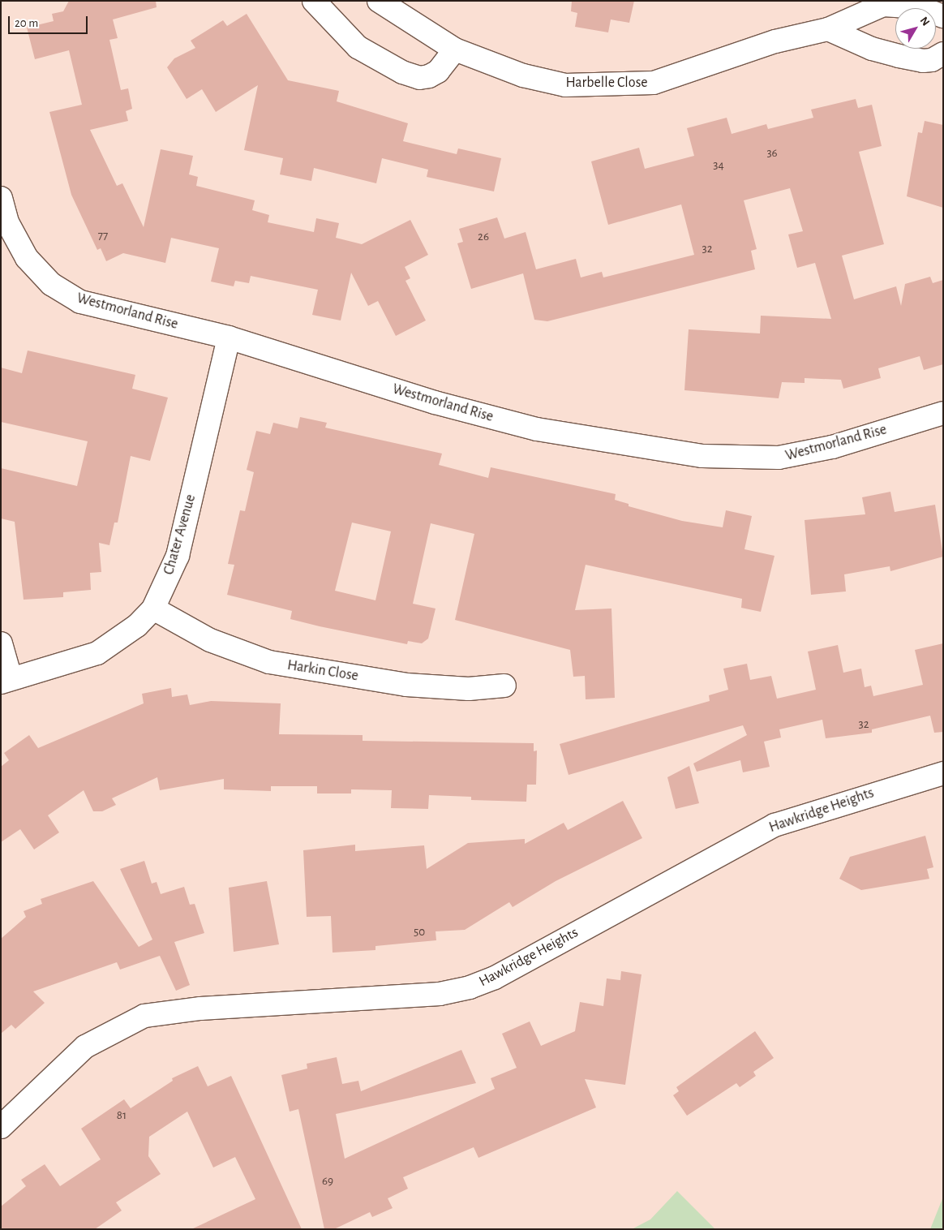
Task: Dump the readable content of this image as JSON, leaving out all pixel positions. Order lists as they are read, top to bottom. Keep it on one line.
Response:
{"streets":{"street":["Harbelle Close","Westmorland Rise","Chater Avenue","Harkin Close","Hawkridge Heights"]},"crossings":[["Westmorland Rise","Chater Avenue"],["Chater Avenue","Harkin Close"]],"house_numbers":["36","34","77","26","32","32","50","81","69"],"scale_bar":"20 m","north":"top right"}
